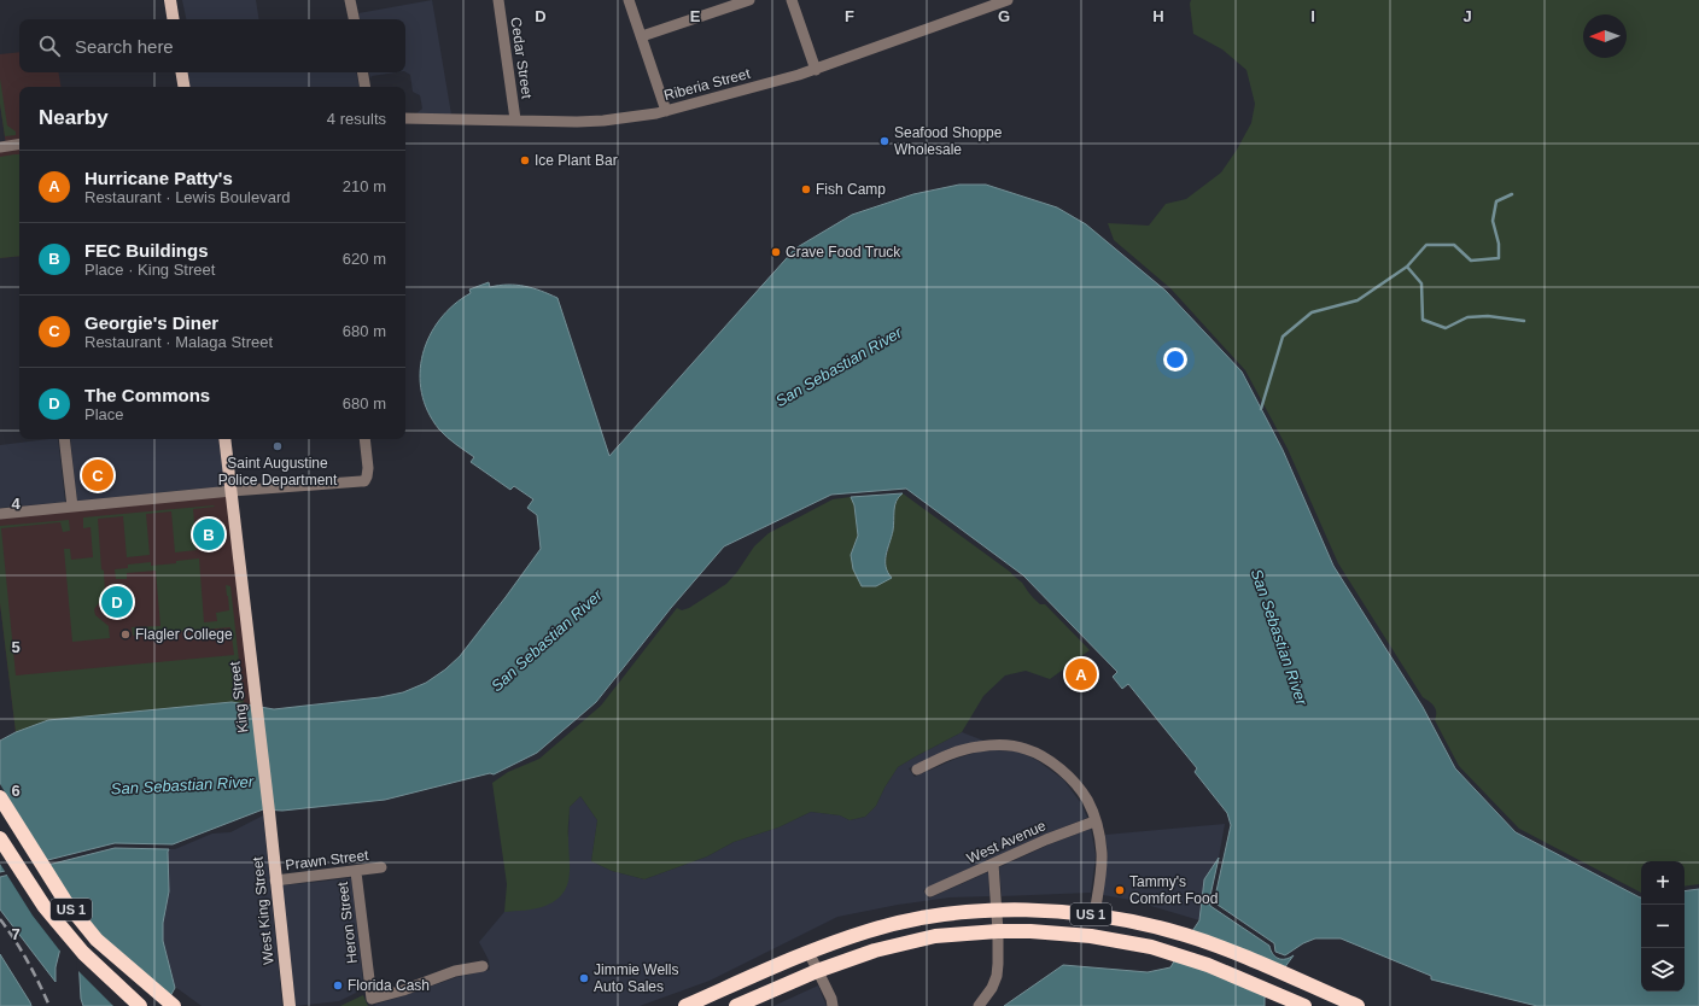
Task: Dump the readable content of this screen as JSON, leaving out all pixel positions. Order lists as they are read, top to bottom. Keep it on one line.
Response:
{"streets":{"highway":["US 1"],"main road":["King Street","West King Street"],"street":["Cedar Street","Riberia Street","West Avenue","Prawn Street","Heron Street"]},"crossings":[["Cedar Street","Riberia Street"],["King Street","West King Street"],["Prawn Street","West King Street"],["Prawn Street","Heron Street"]],"water":["San Sebastian River"],"places":["Seafood Shoppe Wholesale","Ice Plant Bar","Fish Camp","Crave Food Truck","Saint Augustine Police Department","Flagler College","Tammy's Comfort Food","Jimmie Wells Auto Sales","Florida Cash"],"north":"left","page":{"search":"Search here","heading":["Nearby","4 results"],"list":[{"mark":"A","name":"Hurricane Patty's","note":"Restaurant · Lewis Boulevard","value":"210 m"},{"mark":"B","name":"FEC Buildings","note":"Place · King Street","value":"620 m"},{"mark":"C","name":"Georgie's Diner","note":"Restaurant · Malaga Street","value":"680 m"},{"mark":"D","name":"The Commons","note":"Place","value":"680 m"}],"pins":["C","B","D","A"],"map_buttons":["+","−"]},"grid":{"columns":["D","E","F","G","H","I","J"],"rows":["4","5","6","7"]}}
